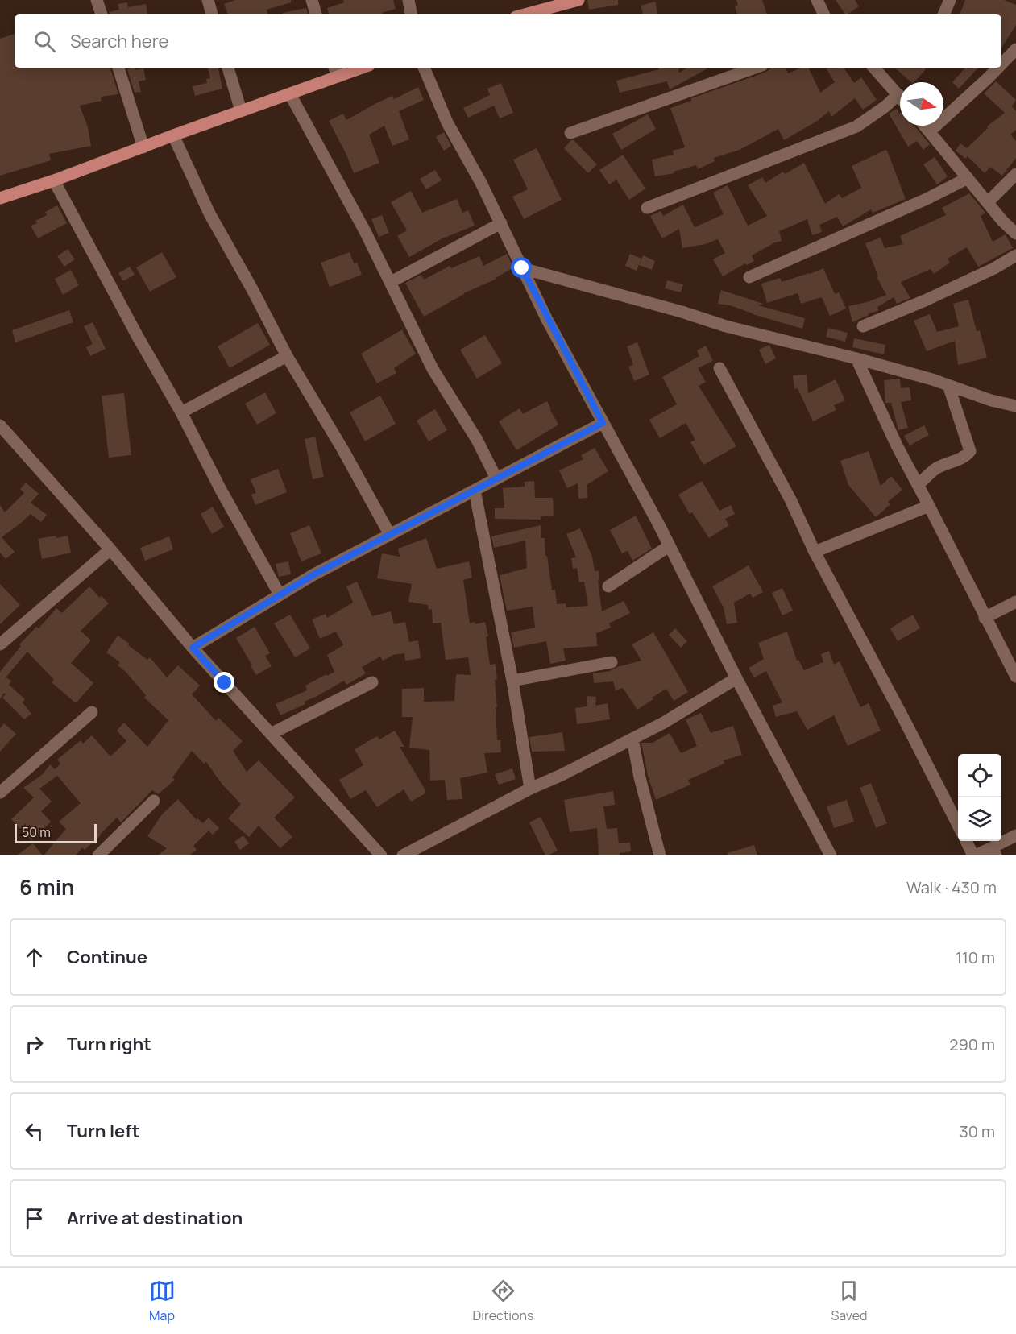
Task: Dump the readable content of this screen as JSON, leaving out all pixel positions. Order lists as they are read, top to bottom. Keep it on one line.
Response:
{"scale_bar":"50 m","north":"right","page":{"search":"Search here","scale":"50 m","heading":["6 min","Walk · 430 m"],"list":[["Continue","110 m"],["Turn right","290 m"],["Turn left","30 m"],"Arrive at destination"],"nav":["Map","Directions","Saved"]}}
